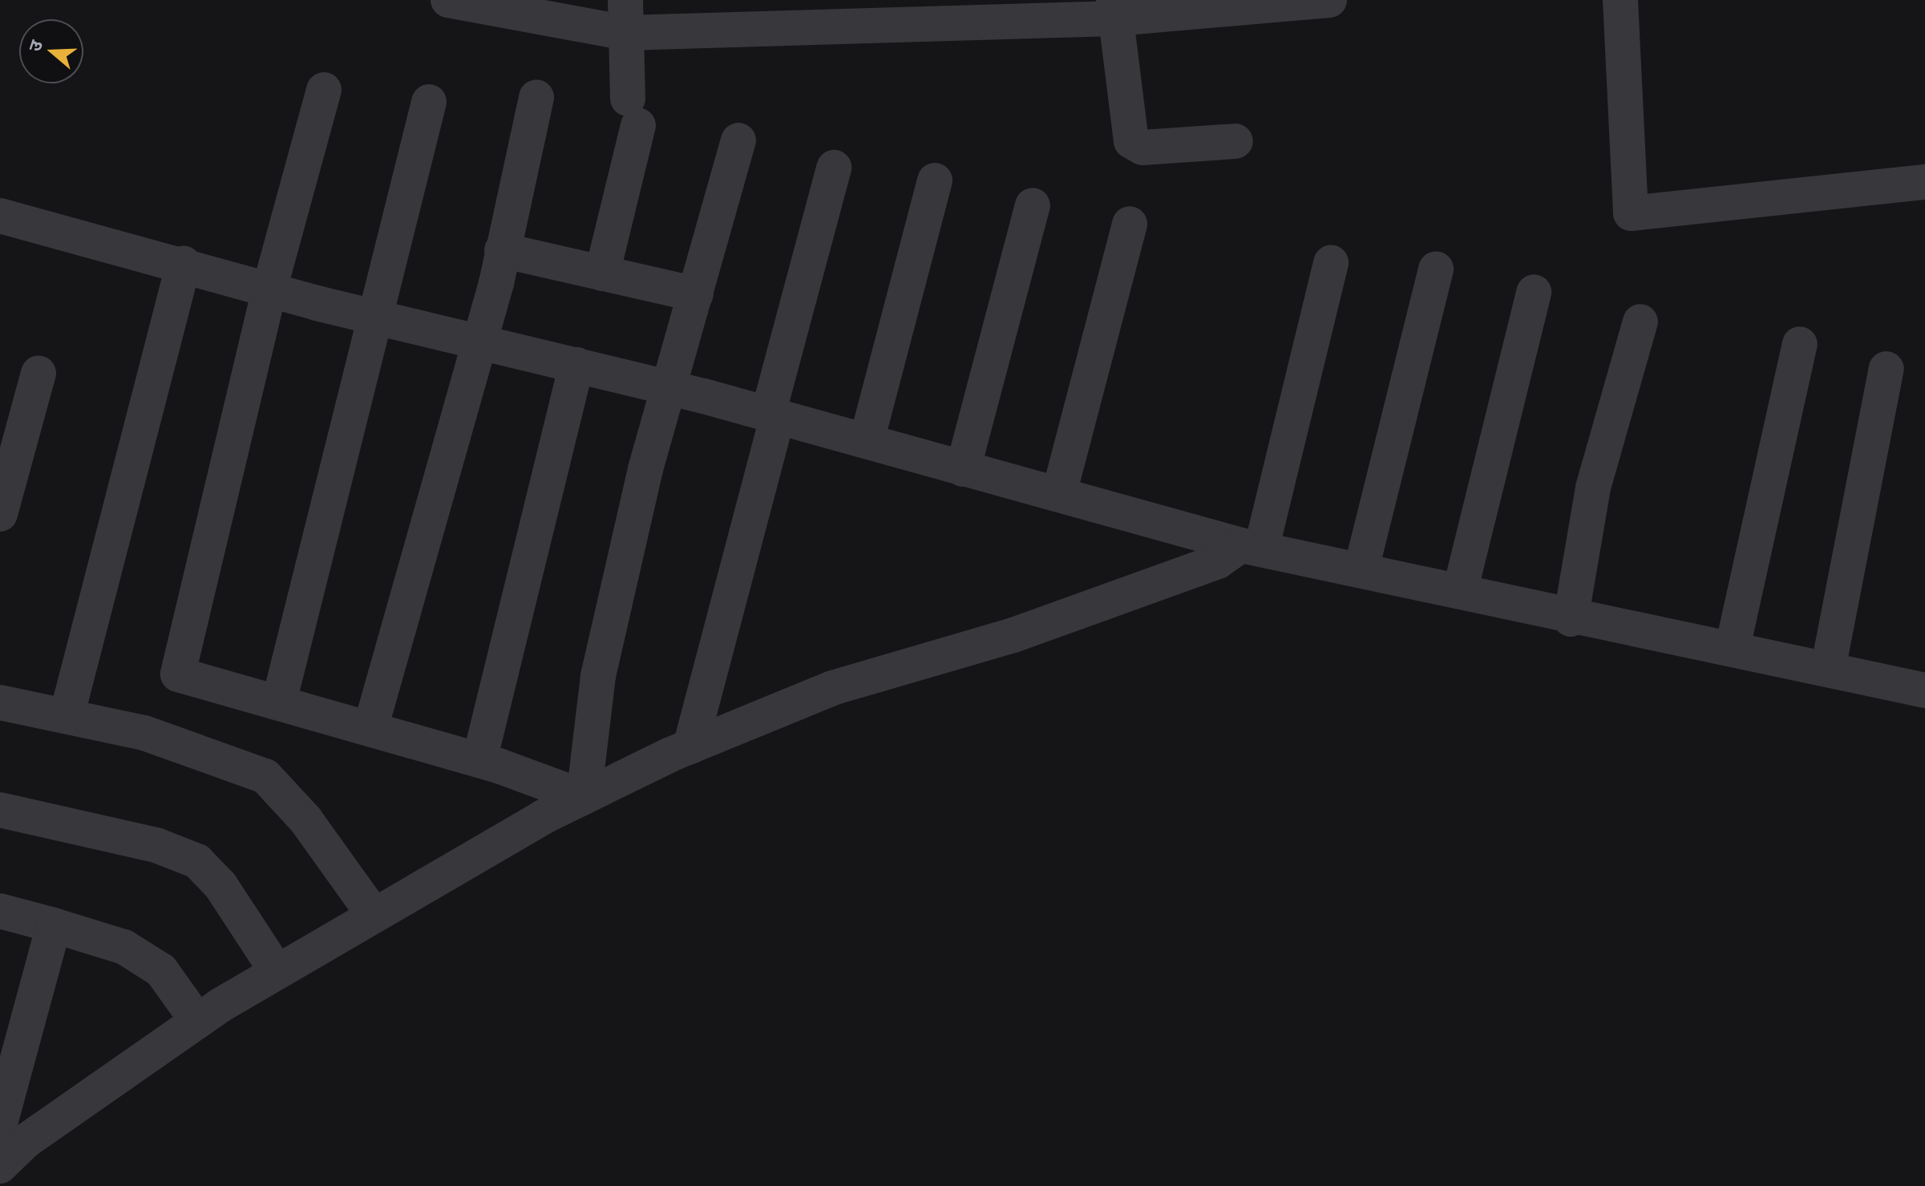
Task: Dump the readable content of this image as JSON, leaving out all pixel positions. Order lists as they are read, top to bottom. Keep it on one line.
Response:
{"north":"left"}
